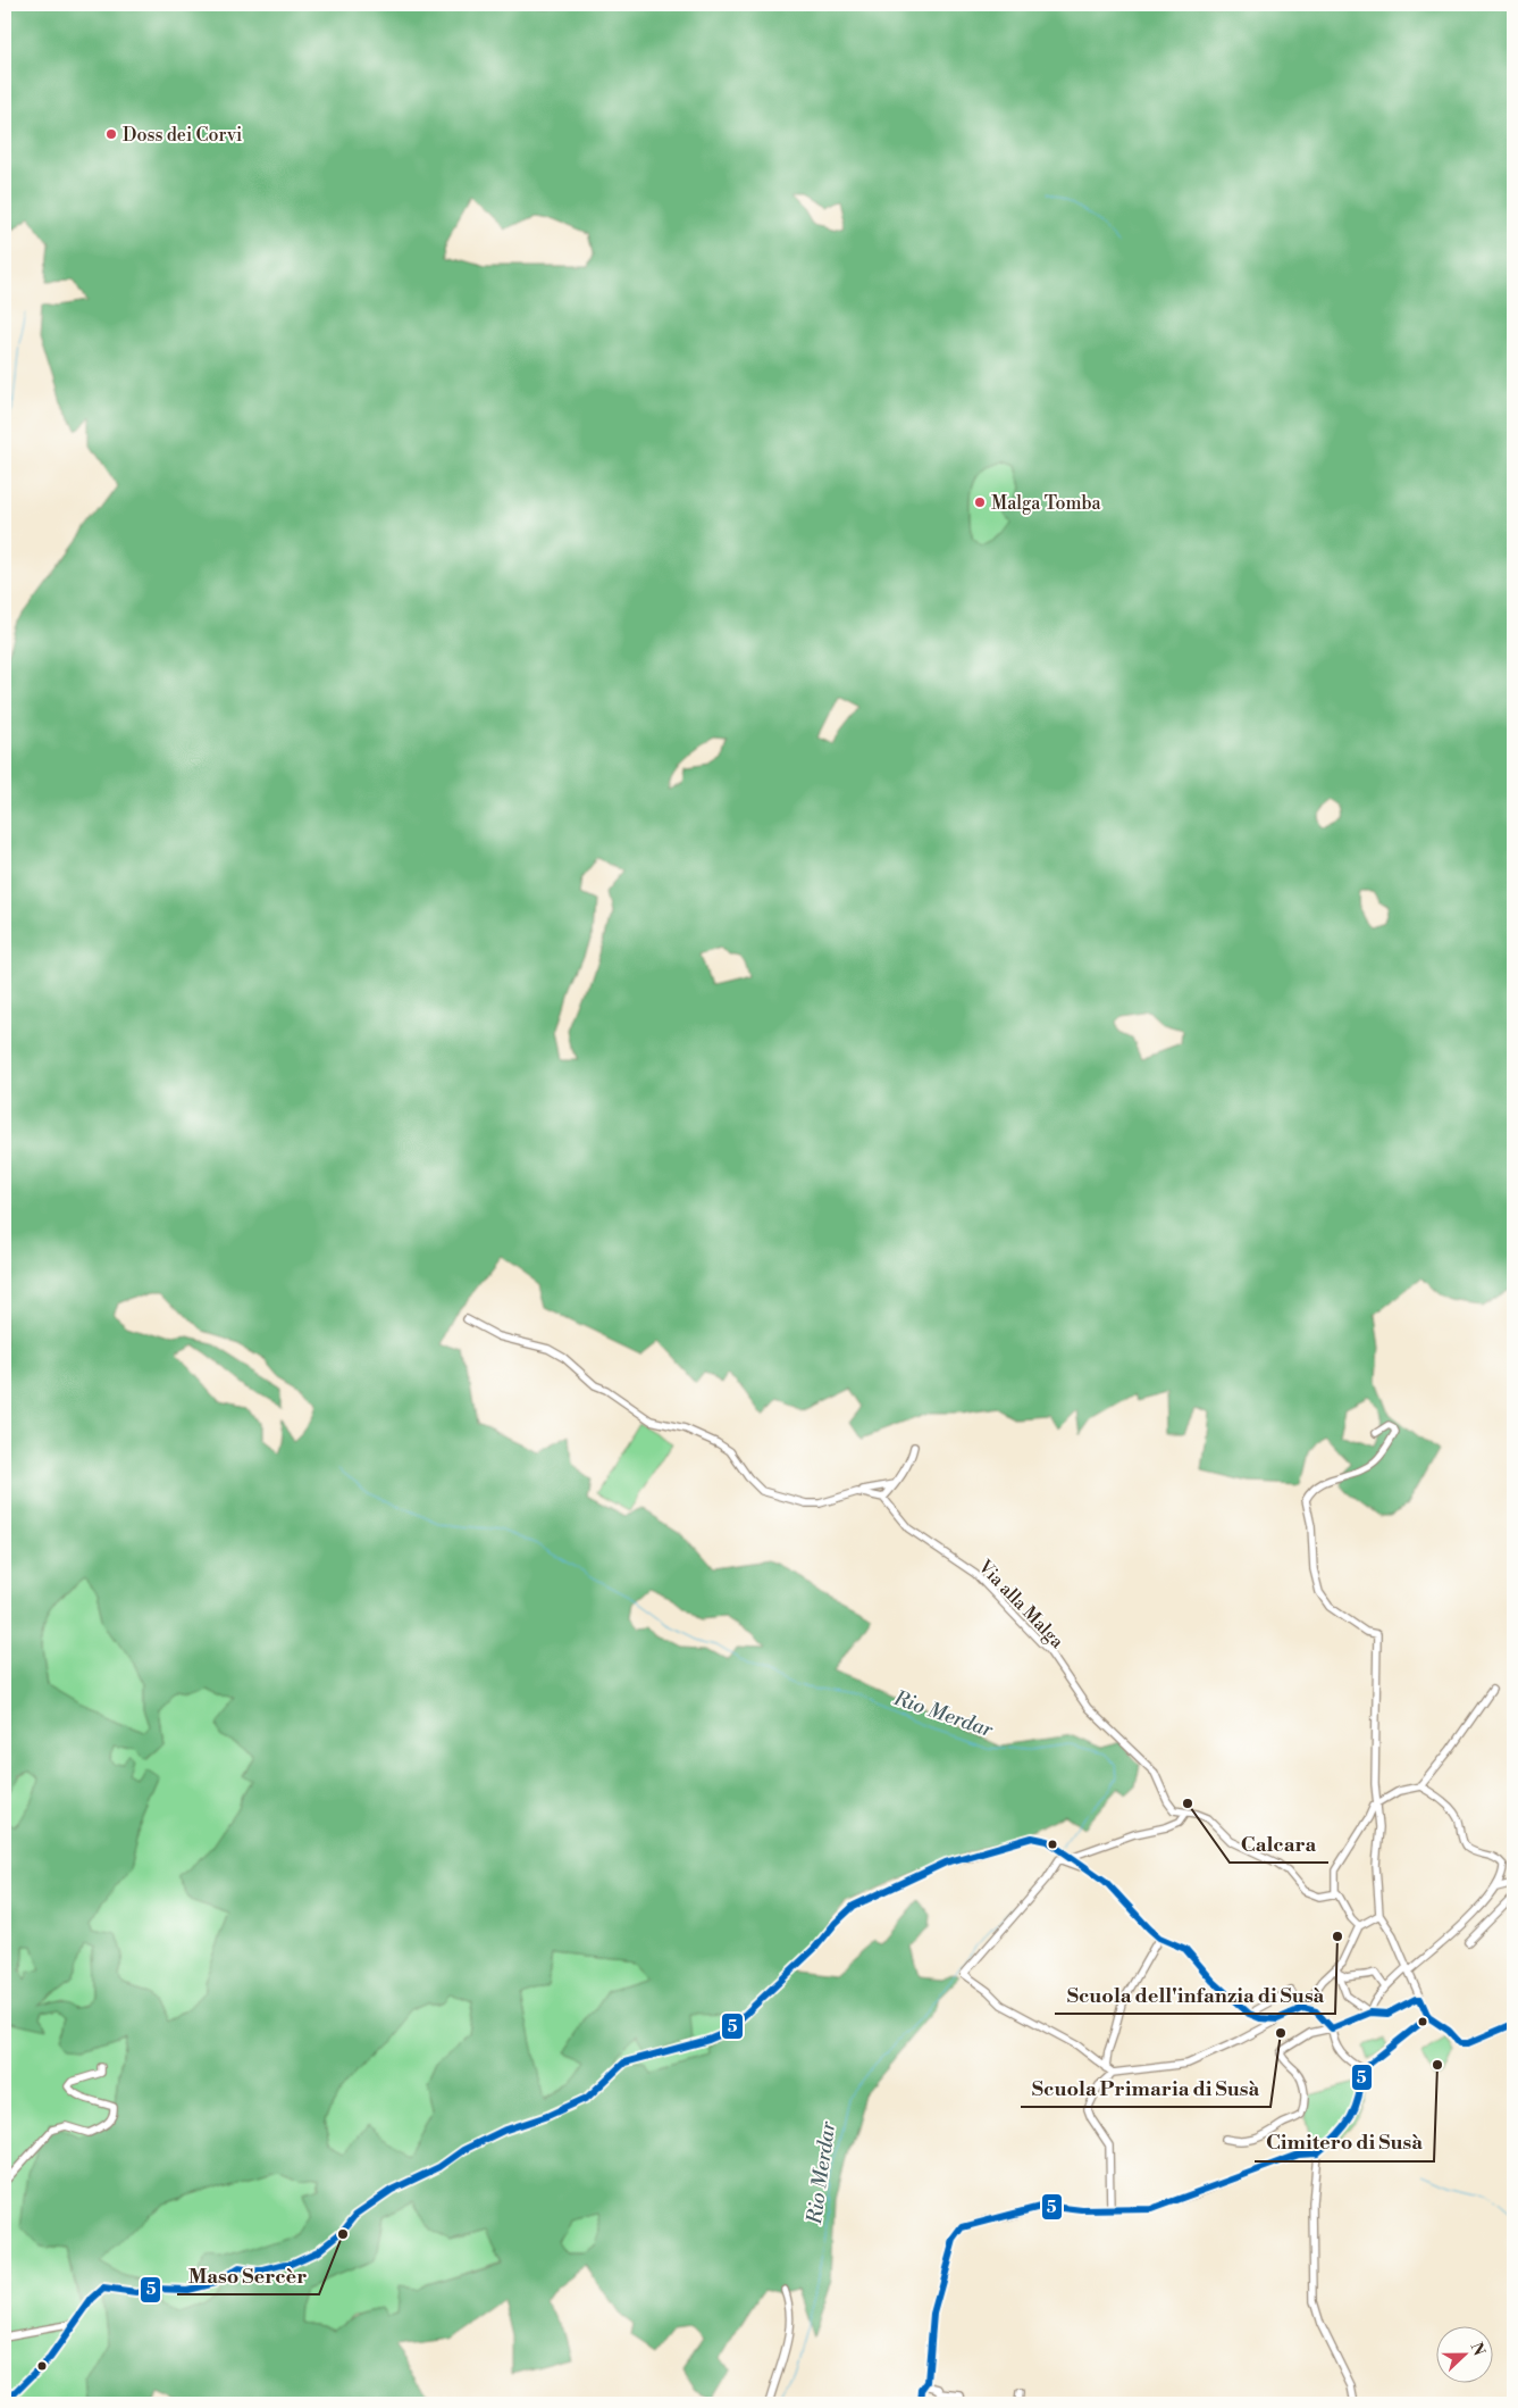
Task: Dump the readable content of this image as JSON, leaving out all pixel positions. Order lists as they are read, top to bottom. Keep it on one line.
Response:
{"streets":{"street":["Via alla Malga"]},"water":["Rio Merdar"],"places":["Doss dei Corvi","Malga Tomba","Calcara","Scuola dell'infanzia di Susà","Scuola Primaria di Susà","Cimitero di Susà","Maso Sercèr"],"lines":["transit line 5"],"north":"right"}
